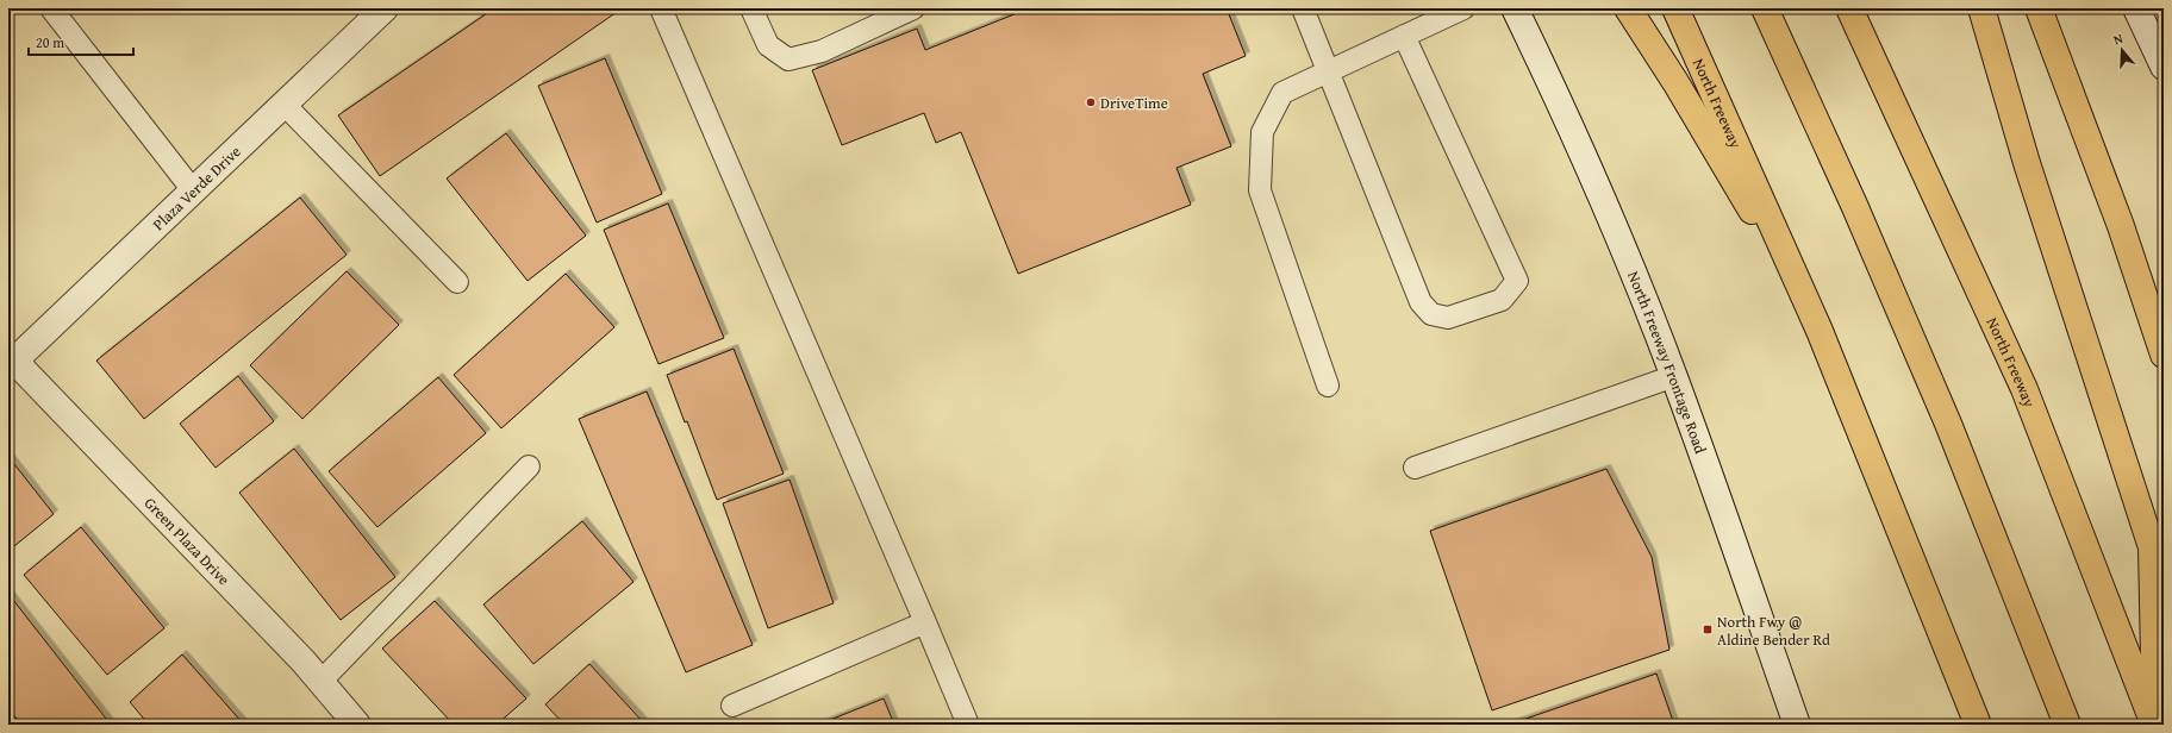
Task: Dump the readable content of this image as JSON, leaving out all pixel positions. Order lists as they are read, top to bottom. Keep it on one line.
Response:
{"streets":{"highway":["North Freeway"],"street":["Plaza Verde Drive","North Freeway Frontage Road","Green Plaza Drive"]},"crossings":[["Plaza Verde Drive","Green Plaza Drive"]],"places":{"other":["DriveTime"],"transit":["North Fwy @ Aldine Bender Rd"]},"scale_bar":"20 m","north":"top"}
